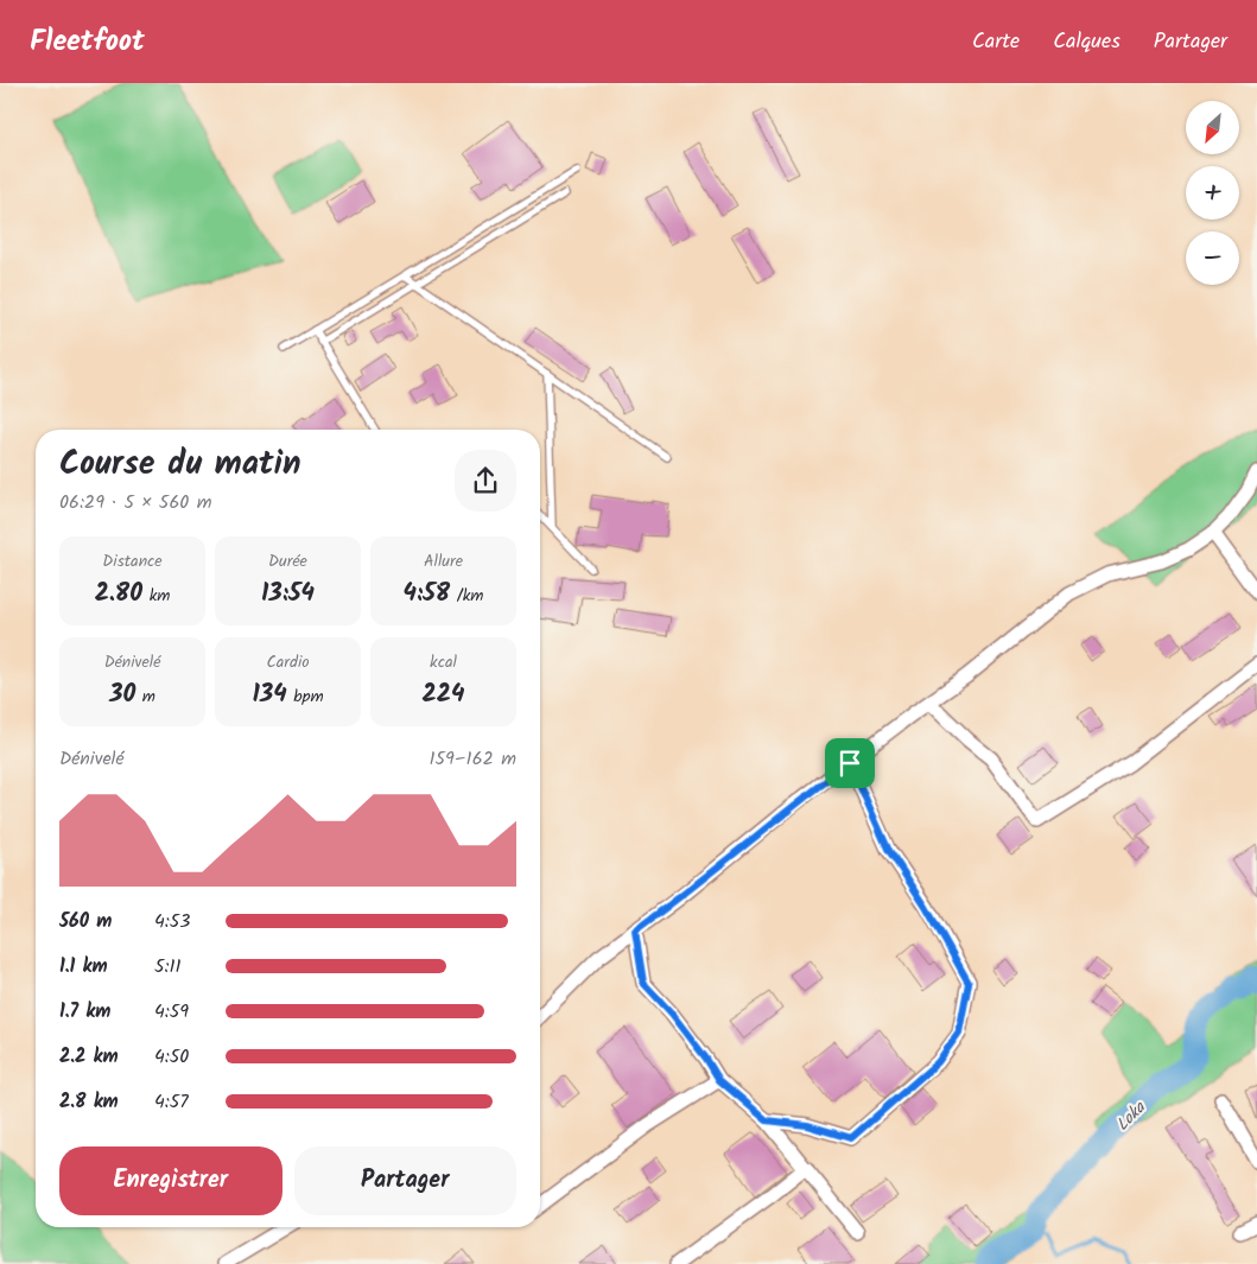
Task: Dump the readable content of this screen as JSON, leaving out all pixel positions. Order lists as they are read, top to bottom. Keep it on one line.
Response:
{"water":["Loka"],"north":"bottom left","page":{"header":"Fleetfoot","nav":["Carte","Calques","Partager"],"map_buttons":["+","−"],"heading":["Course du matin","06:29 · 5 × 560 m"],"stats":[["Distance","2.80 km"],["Durée","13:54"],["Allure","4:58 /km"],["Dénivelé","30 m"],["Cardio","134 bpm"],["kcal","224"]],"chart":["Dénivelé","159–162 m"],"list":[{"name":"560 m","note":"4:53"},{"name":"1.1 km","note":"5:11"},{"name":"1.7 km","note":"4:59"},{"name":"2.2 km","note":"4:50"},{"name":"2.8 km","note":"4:57"}],"buttons":["Enregistrer","Partager"]}}
